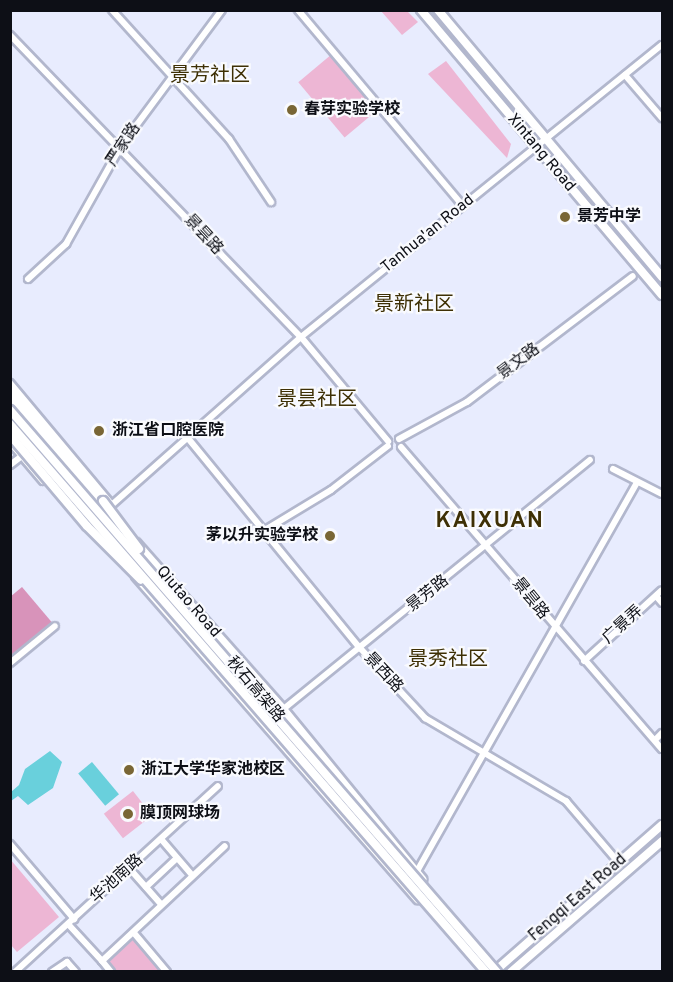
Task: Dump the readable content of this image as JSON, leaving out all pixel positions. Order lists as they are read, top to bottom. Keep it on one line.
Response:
{"streets":{"highway":["秋石高架路"],"main road":["Xintang Road","Qiutao Road","Fengqi East Road"],"street":["严家路","Tanhua'an Road","景昙路","景文路","景芳路","广景弄","景西路","华池南路"]},"crossings":[["严家路","景昙路"],["Xintang Road","Tanhua'an Road"],["Tanhua'an Road","景昙路"],["Tanhua'an Road","Qiutao Road"],["Tanhua'an Road","景西路"],["景昙路","景文路"],["景昙路","景芳路"],["景昙路","广景弄"],["景芳路","Qiutao Road"],["景芳路","景西路"],["Qiutao Road","秋石高架路"],["Qiutao Road","Fengqi East Road"],["景西路","Fengqi East Road"],["秋石高架路","Fengqi East Road"]],"districts":["景芳社区","景新社区","景昙社区","KAIXUAN","景秀社区"],"places":["春芽实验学校","景芳中学","浙江省口腔医院","茅以升实验学校","浙江大学华家池校区","膜顶网球场"]}
